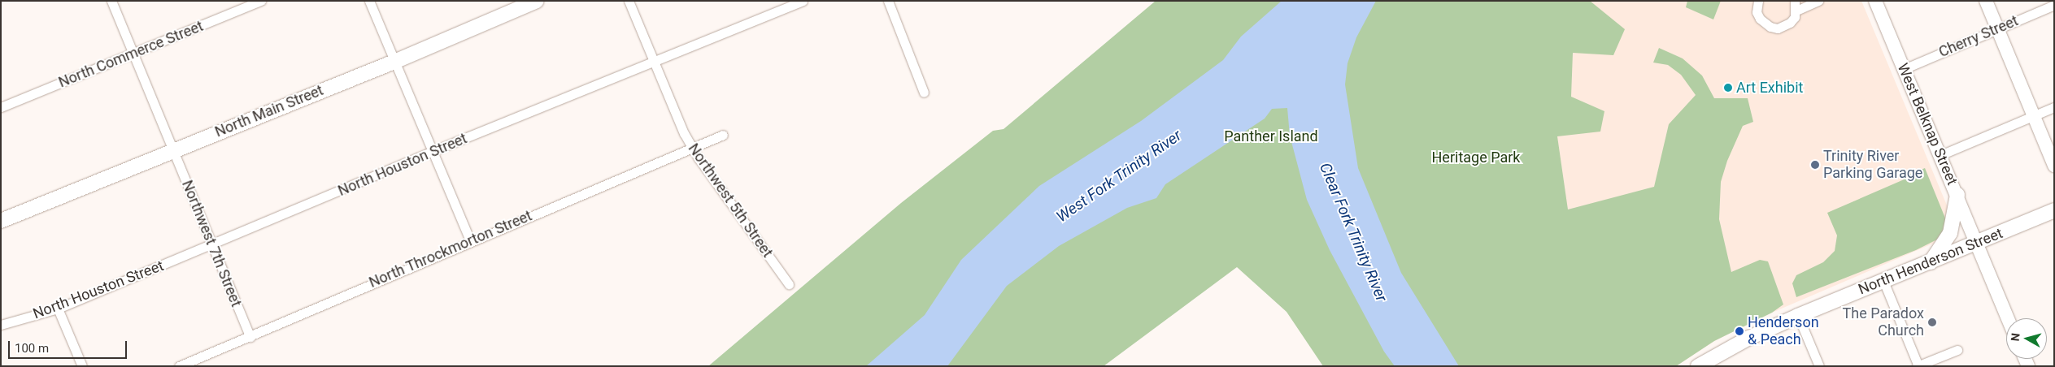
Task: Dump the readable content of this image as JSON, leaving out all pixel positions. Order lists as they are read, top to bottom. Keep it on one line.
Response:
{"streets":{"main road":["North Main Street","West Belknap Street","North Henderson Street"],"street":["Cherry Street","North Commerce Street","North Houston Street","Northwest 5th Street","Northwest 7th Street","North Throckmorton Street"]},"crossings":[["Cherry Street","West Belknap Street"],["North Commerce Street","Northwest 7th Street"],["North Main Street","Northwest 7th Street"],["West Belknap Street","North Henderson Street"],["North Houston Street","Northwest 5th Street"],["North Houston Street","Northwest 7th Street"],["Northwest 5th Street","North Throckmorton Street"],["Northwest 7th Street","North Throckmorton Street"]],"water":["West Fork Trinity River","Clear Fork Trinity River"],"parks":["Panther Island","Heritage Park"],"places":["Art Exhibit","Trinity River Parking Garage","The Paradox Church","Henderson & Peach"],"scale_bar":"100 m","north":"left"}
